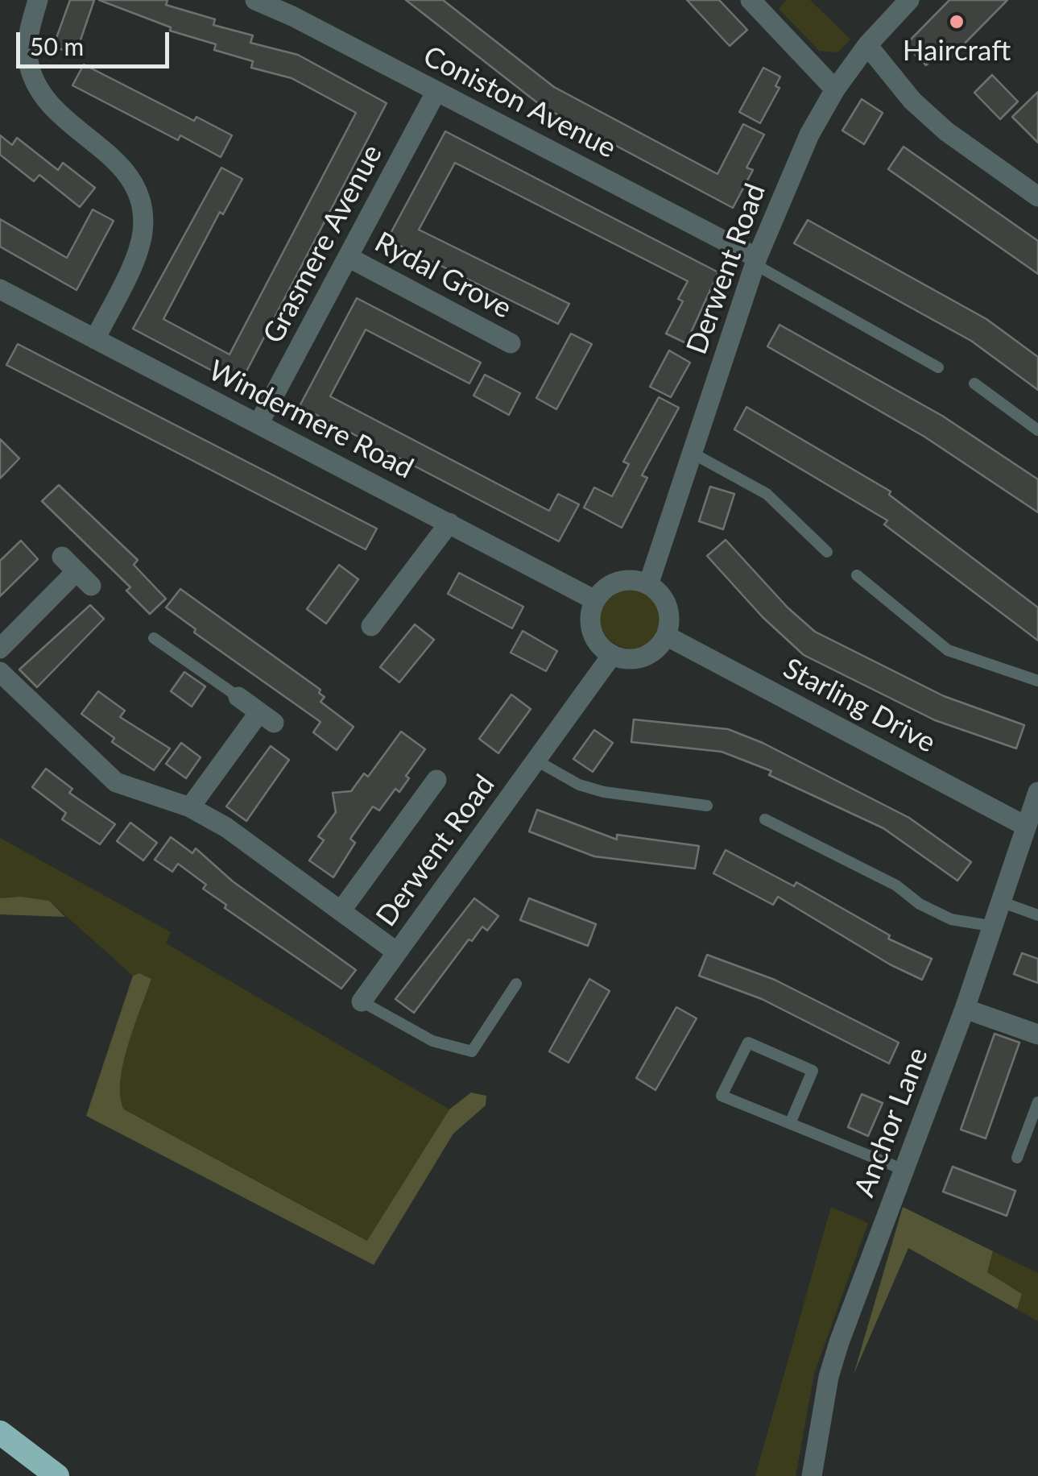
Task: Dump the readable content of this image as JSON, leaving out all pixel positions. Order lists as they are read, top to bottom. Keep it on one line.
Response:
{"streets":{"street":["Coniston Avenue","Grasmere Avenue","Derwent Road","Rydal Grove","Windermere Road","Starling Drive","Anchor Lane"]},"crossings":[["Coniston Avenue","Grasmere Avenue"],["Coniston Avenue","Derwent Road"],["Grasmere Avenue","Rydal Grove"],["Grasmere Avenue","Windermere Road"],["Derwent Road","Windermere Road"],["Derwent Road","Starling Drive"],["Windermere Road","Starling Drive"],["Starling Drive","Anchor Lane"]],"places":["Haircraft"],"scale_bar":"50 m"}
